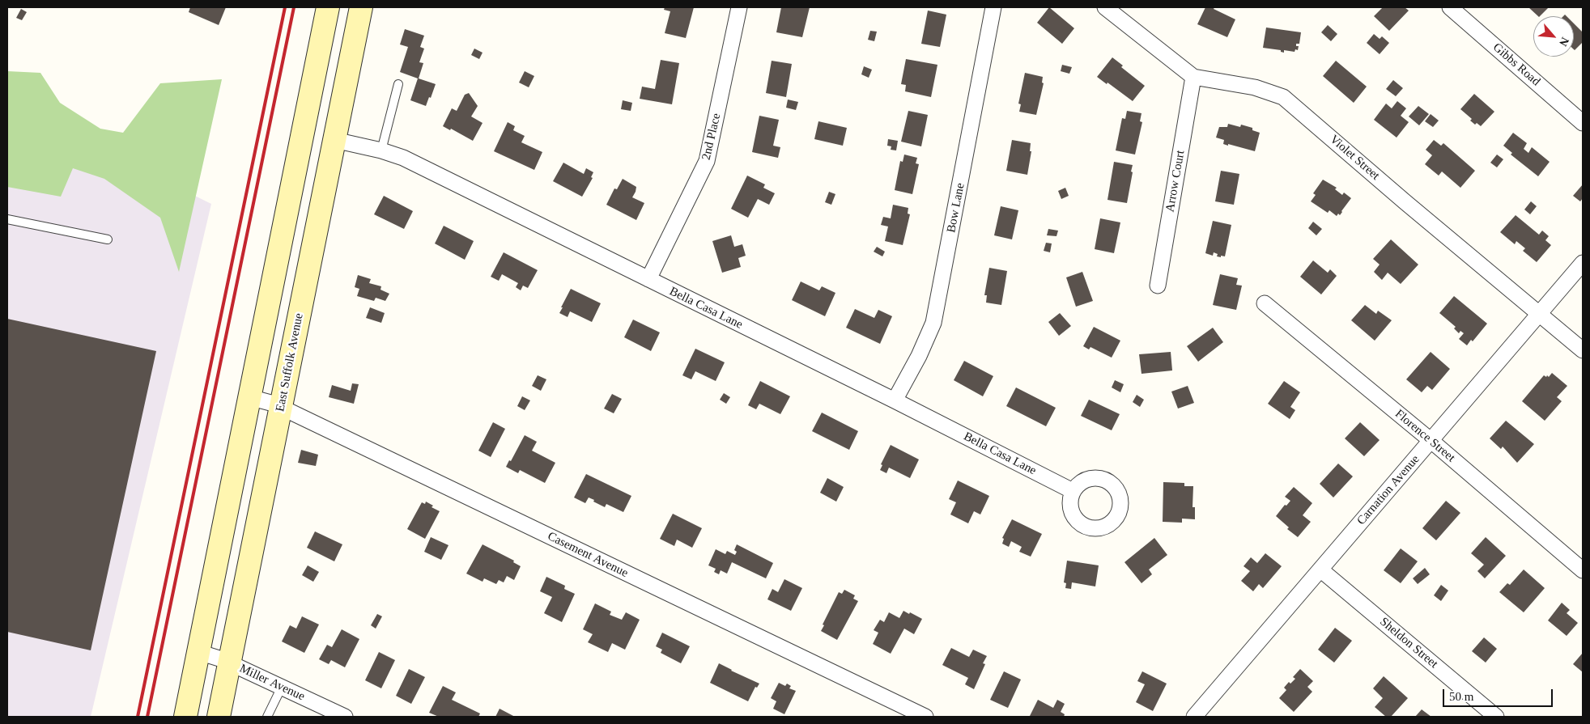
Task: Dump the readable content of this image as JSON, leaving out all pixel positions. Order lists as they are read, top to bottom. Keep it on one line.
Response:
{"streets":{"main road":["East Suffolk Avenue"],"street":["Gibbs Road","2nd Place","Violet Street","Arrow Court","Bow Lane","Bella Casa Lane","Florence Street","Carnation Avenue","Casement Avenue","Sheldon Street","Miller Avenue"]},"crossings":[["2nd Place","Bella Casa Lane"],["Violet Street","Arrow Court"],["Violet Street","Carnation Avenue"],["Bow Lane","Bella Casa Lane"],["Bella Casa Lane","East Suffolk Avenue"],["East Suffolk Avenue","Casement Avenue"],["East Suffolk Avenue","Miller Avenue"],["Florence Street","Carnation Avenue"],["Carnation Avenue","Sheldon Street"]],"scale_bar":"50 m","north":"bottom right"}
